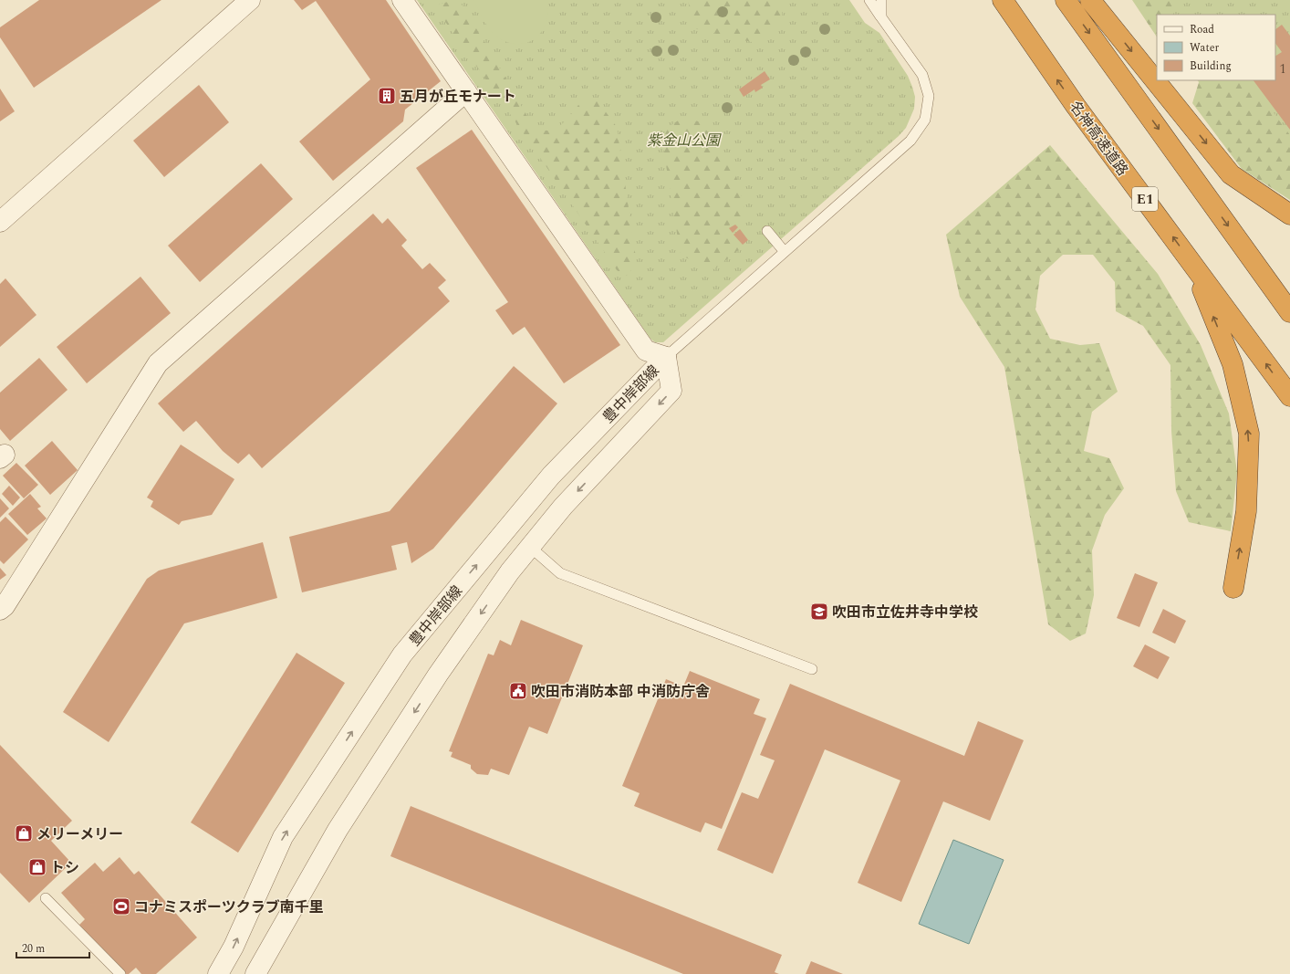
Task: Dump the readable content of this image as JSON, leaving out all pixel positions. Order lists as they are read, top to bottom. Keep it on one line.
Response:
{"streets":{"highway":["名神高速道路","E1"],"street":["豊中岸部線"]},"parks":["紫金山公園"],"places":{"building":["五月が丘モナート"],"school or university":["吹田市立佐井寺中学校"],"public building":["吹田市消防本部 中消防庁舎"],"shop":["メリーメリー","トシ"],"sports":["コナミスポーツクラブ南千里"]},"house_numbers":["1"],"legend":["Road","Water","Building"],"scale_bar":"20 m"}
